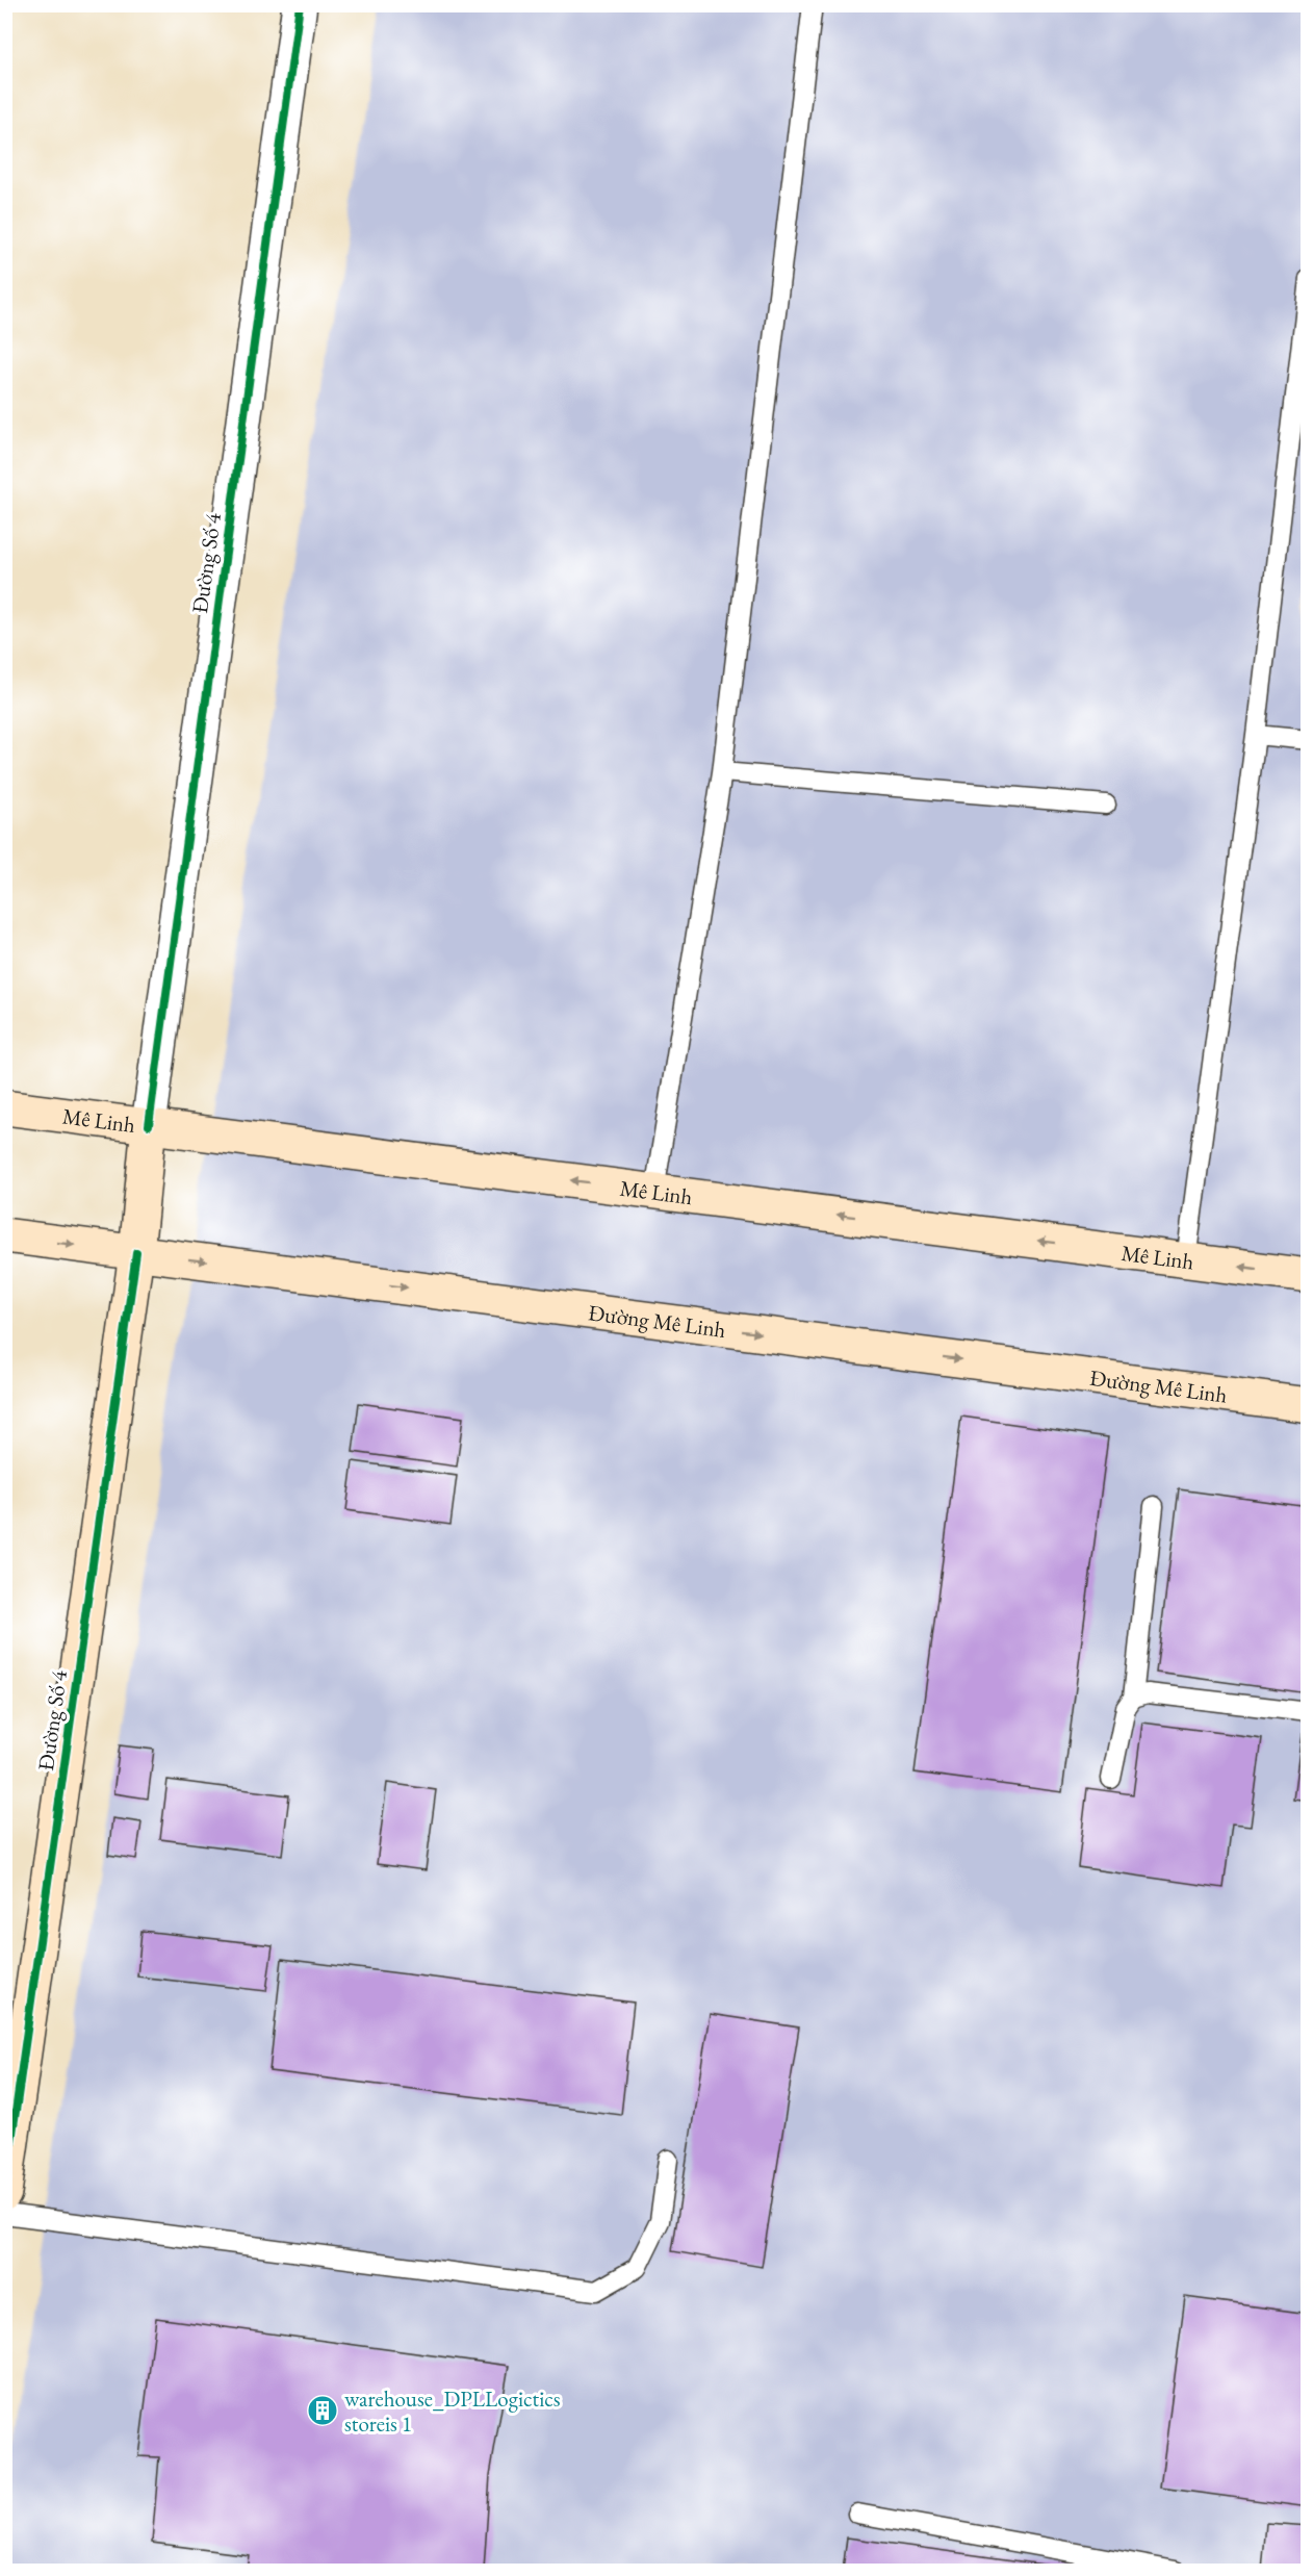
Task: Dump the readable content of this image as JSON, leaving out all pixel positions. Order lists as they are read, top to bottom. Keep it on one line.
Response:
{"streets":{"main road":["Đường Số 4","Mê Linh","Đường Mê Linh"]},"crossings":[["Đường Số 4","Mê Linh"],["Đường Số 4","Đường Mê Linh"]],"one_way":["Mê Linh","Đường Mê Linh"],"places":{"building":["warehouse_DPLLogictics storeis 1"]}}
